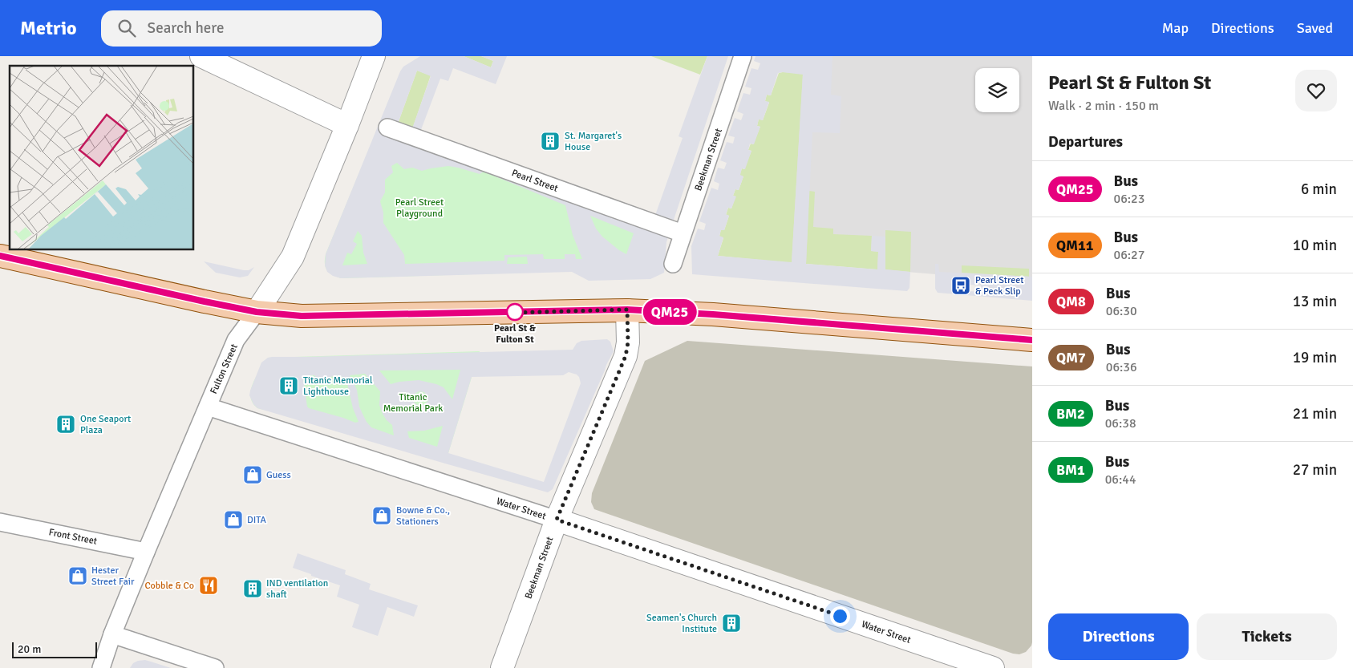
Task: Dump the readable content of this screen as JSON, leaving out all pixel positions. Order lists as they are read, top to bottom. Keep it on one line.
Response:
{"streets":{"street":["Beekman Street","Pearl Street","Fulton Street","Water Street","Front Street"]},"crossings":[["Beekman Street","Pearl Street"],["Beekman Street","Water Street"],["Fulton Street","Water Street"],["Fulton Street","Front Street"]],"parks":["Pearl Street Playground","Titanic Memorial Park"],"places":{"building":["St. Margaret's House","Titanic Memorial Lighthouse","One Seaport Plaza","IND ventilation shaft","Seamen's Church Institute"],"bus stop":["Pearl Street & Peck Slip"],"other":["Pearl St & Fulton St"],"shop":["Guess","Bowne & Co., Stationers","DITA","Hester Street Fair"],"restaurant":["Cobble & Co"]},"lines":["bus line QM25"],"scale_bar":"20 m","page":{"header":"Metrio","search":"Search here","nav":["Map","Directions","Saved"],"on_map":"QM25","heading":[["Pearl St & Fulton St","Walk · 2 min · 150 m"],"Departures"],"list":[{"mark":"QM25","name":"Bus","note":"06:23","value":"6 min"},{"mark":"QM11","name":"Bus","note":"06:27","value":"10 min"},{"mark":"QM8","name":"Bus","note":"06:30","value":"13 min"},{"mark":"QM7","name":"Bus","note":"06:36","value":"19 min"},{"mark":"BM2","name":"Bus","note":"06:38","value":"21 min"},{"mark":"BM1","name":"Bus","note":"06:44","value":"27 min"}],"buttons":["Directions","Tickets"],"scale":"20 m"}}
